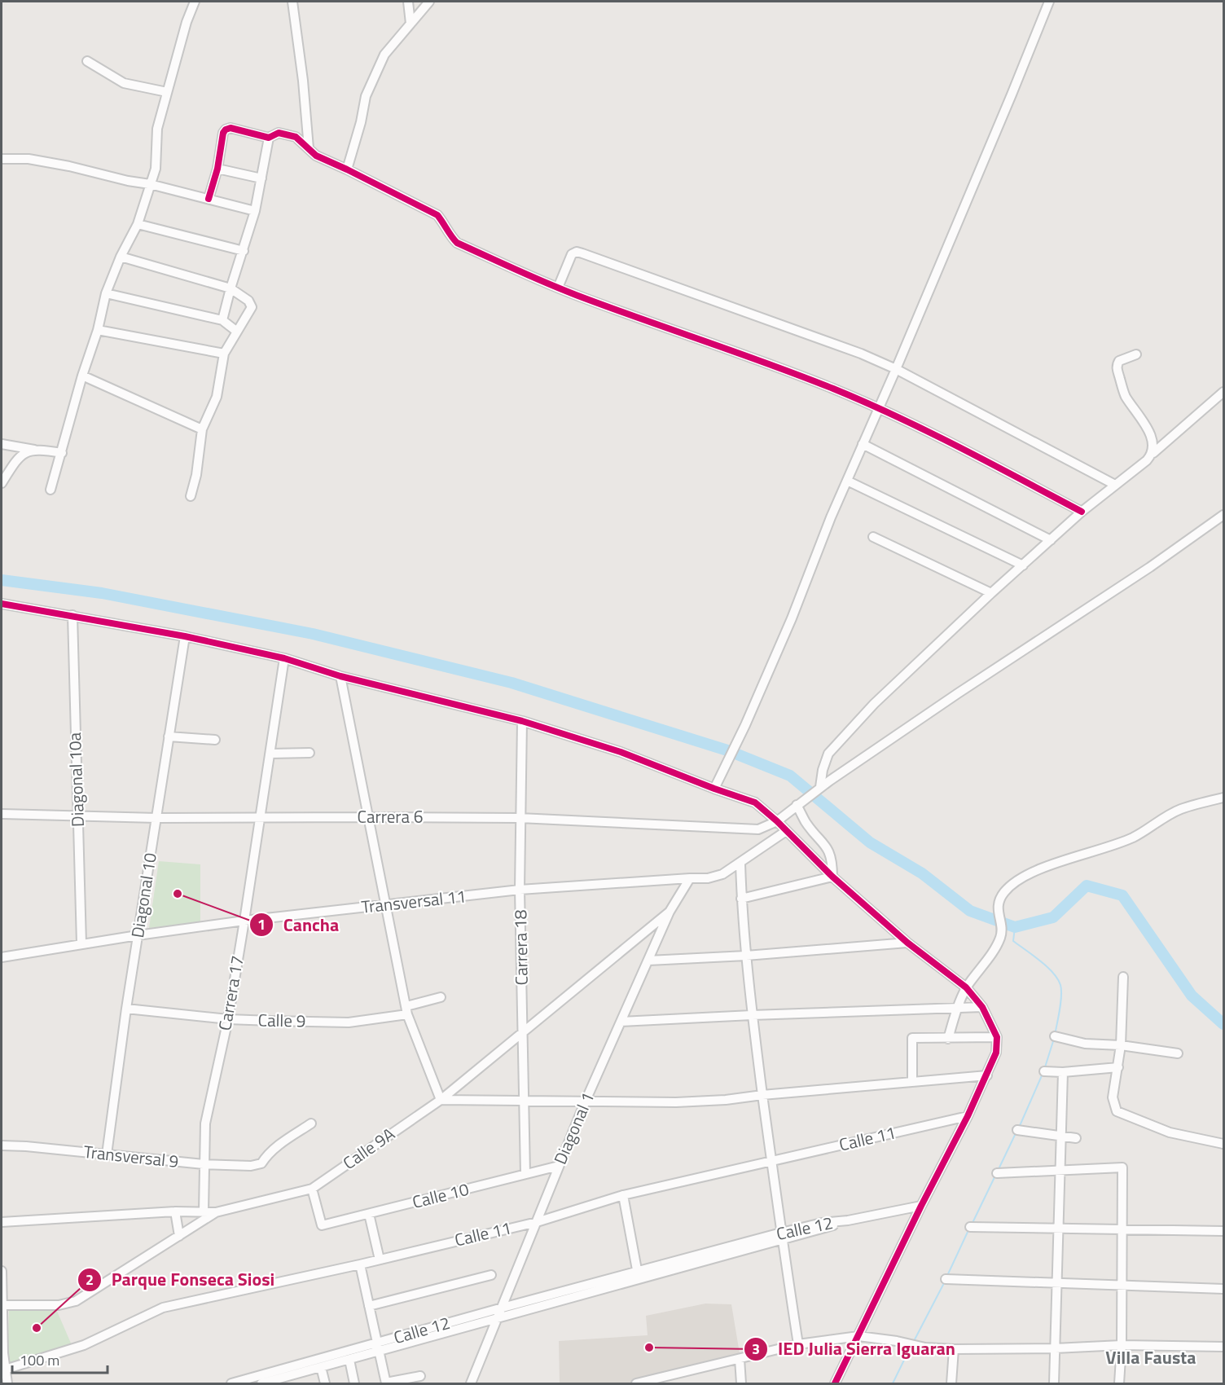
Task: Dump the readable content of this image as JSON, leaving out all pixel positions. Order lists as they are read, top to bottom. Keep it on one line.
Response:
{"streets":{"street":["Diagonal 10a","Carrera 6","Diagonal 10","Transversal 11","Carrera 18","Carrera 17","Calle 9","Diagonal 1","Calle 11","Calle 9A","Transversal 9","Calle 10","Calle 12"]},"crossings":[["Diagonal 10a","Carrera 6"],["Diagonal 10a","Transversal 11"],["Carrera 6","Diagonal 10"],["Carrera 6","Carrera 18"],["Carrera 6","Carrera 17"],["Diagonal 10","Transversal 11"],["Diagonal 10","Calle 9"],["Diagonal 10","Transversal 9"],["Transversal 11","Carrera 18"],["Transversal 11","Carrera 17"],["Transversal 11","Diagonal 1"],["Carrera 18","Calle 9A"],["Carrera 18","Calle 10"],["Carrera 17","Calle 9"],["Carrera 17","Calle 9A"],["Carrera 17","Transversal 9"],["Diagonal 1","Calle 11"],["Diagonal 1","Calle 9A"],["Diagonal 1","Calle 10"],["Diagonal 1","Calle 12"],["Calle 9A","Calle 10"]],"districts":["Villa Fausta"],"places":["Cancha","Parque Fonseca Siosi","IED Julia Sierra Iguaran"],"scale_bar":"100 m"}
